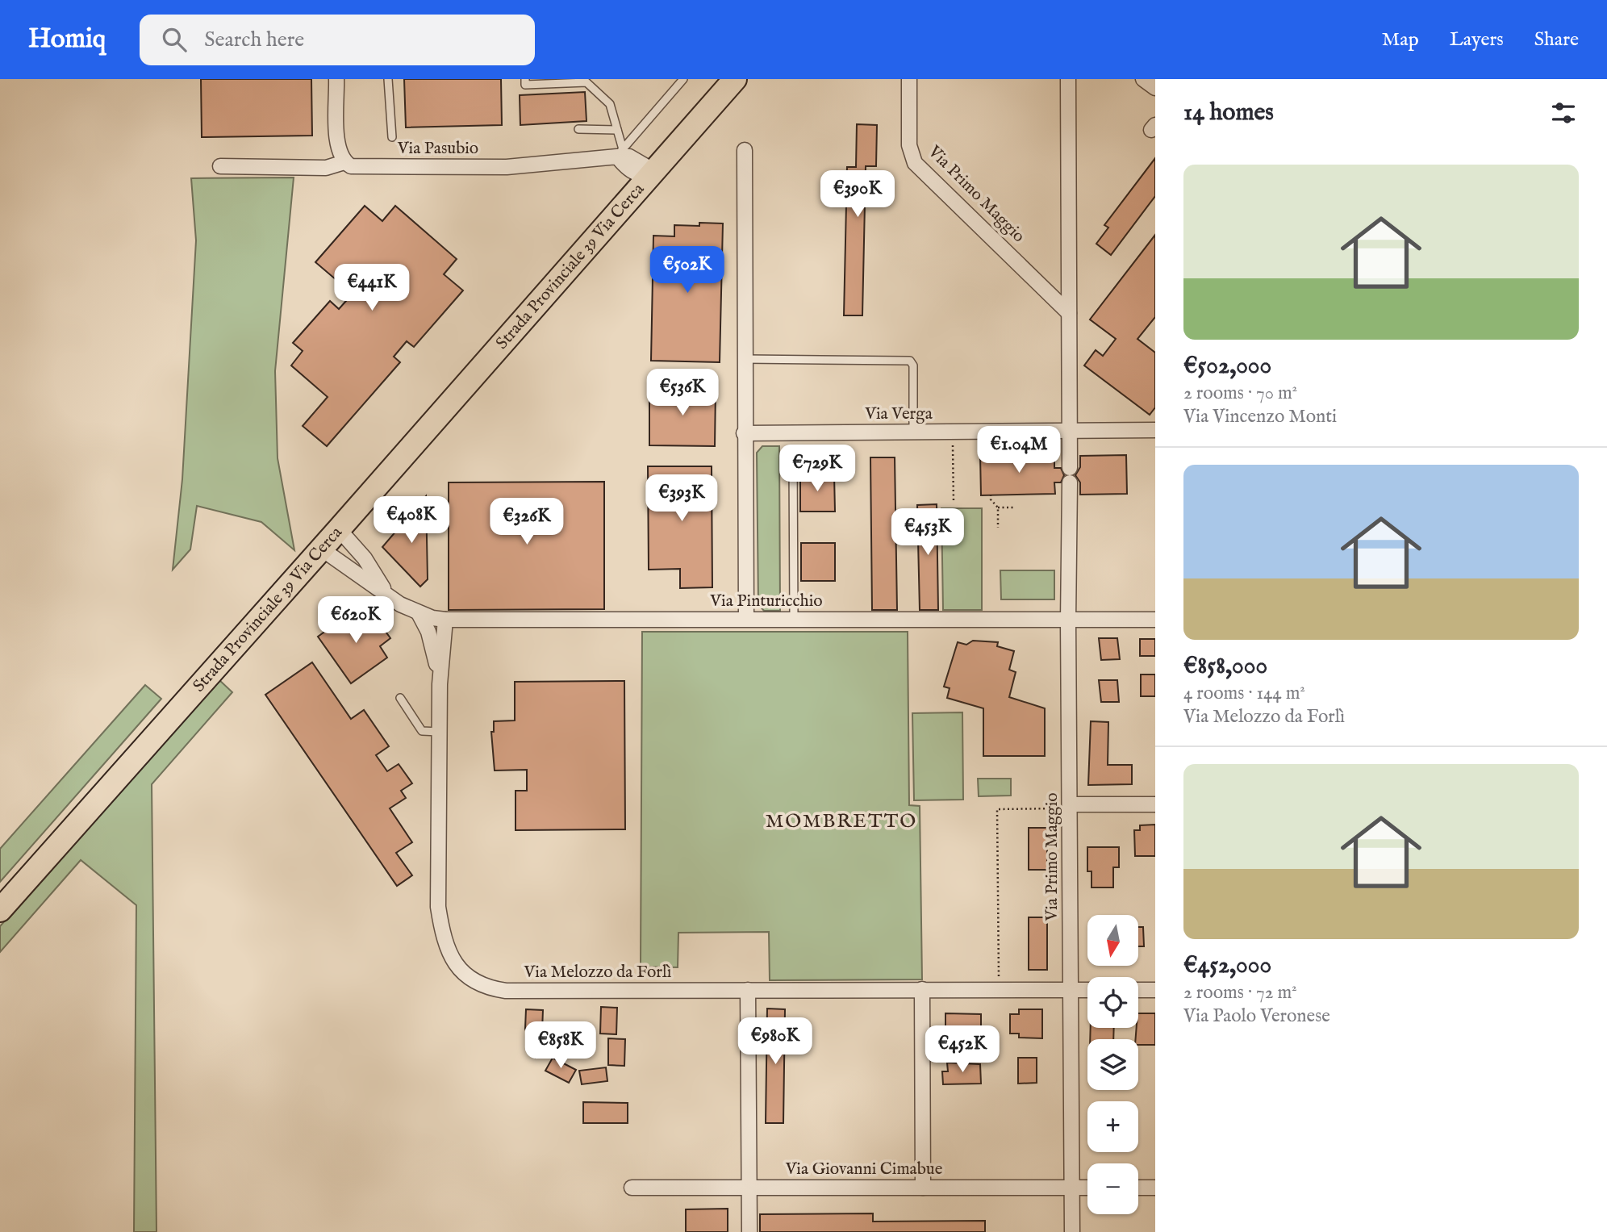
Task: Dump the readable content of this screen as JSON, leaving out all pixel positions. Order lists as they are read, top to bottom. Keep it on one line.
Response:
{"streets":{"main road":["Strada Provinciale 39 Via Cerca"],"street":["Via Pasubio","Via Primo Maggio","Via Verga","Via Pinturicchio","Via Melozzo da Forlì","Via Giovanni Cimabue"]},"crossings":[["Via Primo Maggio","Via Verga"],["Via Primo Maggio","Via Pinturicchio"],["Via Primo Maggio","Via Melozzo da Forlì"],["Via Primo Maggio","Via Giovanni Cimabue"],["Via Pinturicchio","Via Melozzo da Forlì"]],"districts":["MOMBRETTO"],"north":"bottom","page":{"header":"Homiq","search":"Search here","nav":["Map","Layers","Share"],"heading":"14 homes","list":[{"name":"€502,000","note":"2 rooms · 70 m² · Via Vincenzo Monti"},{"name":"€858,000","note":"4 rooms · 144 m² · Via Melozzo da Forlì"},{"name":"€452,000","note":"2 rooms · 72 m² · Via Paolo Veronese"}],"price":["€390K","€502K","€441K","€536K","€1.04M","€729K","€393K","€408K","€326K","€453K","€620K","€980K","€858K","€452K"],"map_buttons":["+","−"]}}
